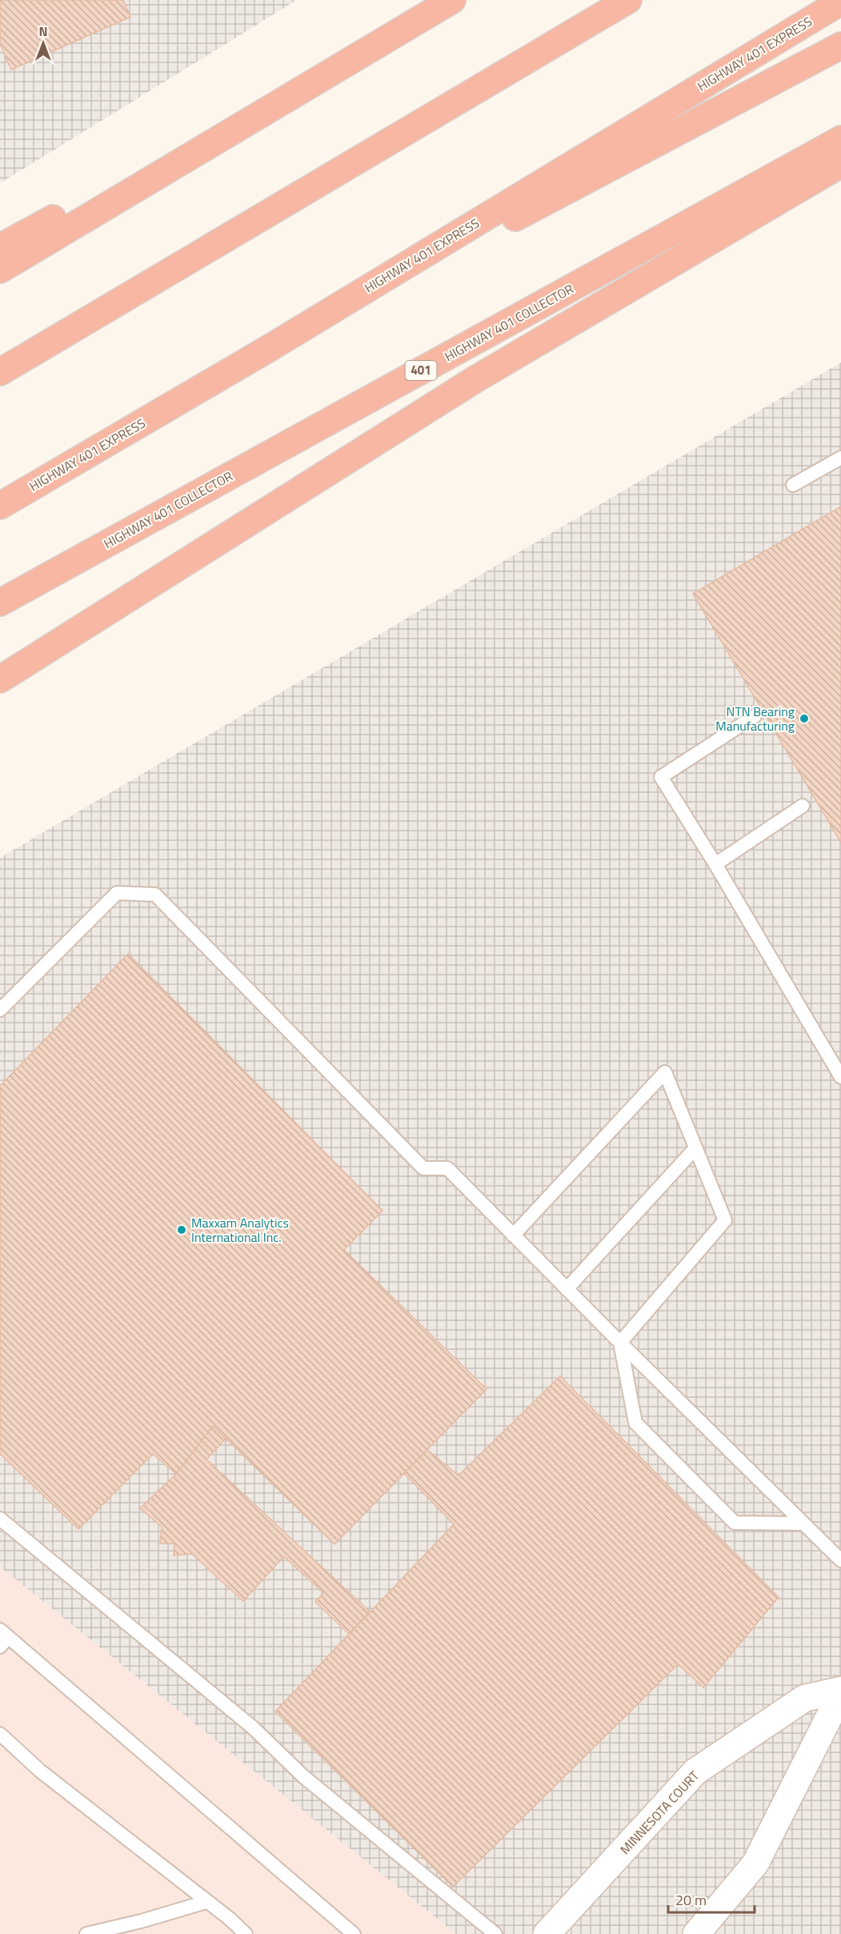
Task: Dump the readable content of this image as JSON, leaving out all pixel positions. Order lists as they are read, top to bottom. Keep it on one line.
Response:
{"streets":{"highway":["HIGHWAY 401 EXPRESS","HIGHWAY 401 COLLECTOR","401"],"street":["MINNESOTA COURT"]},"places":["NTN Bearing Manufacturing","Maxxam Analytics International Inc."],"scale_bar":"20 m","north":"top"}
